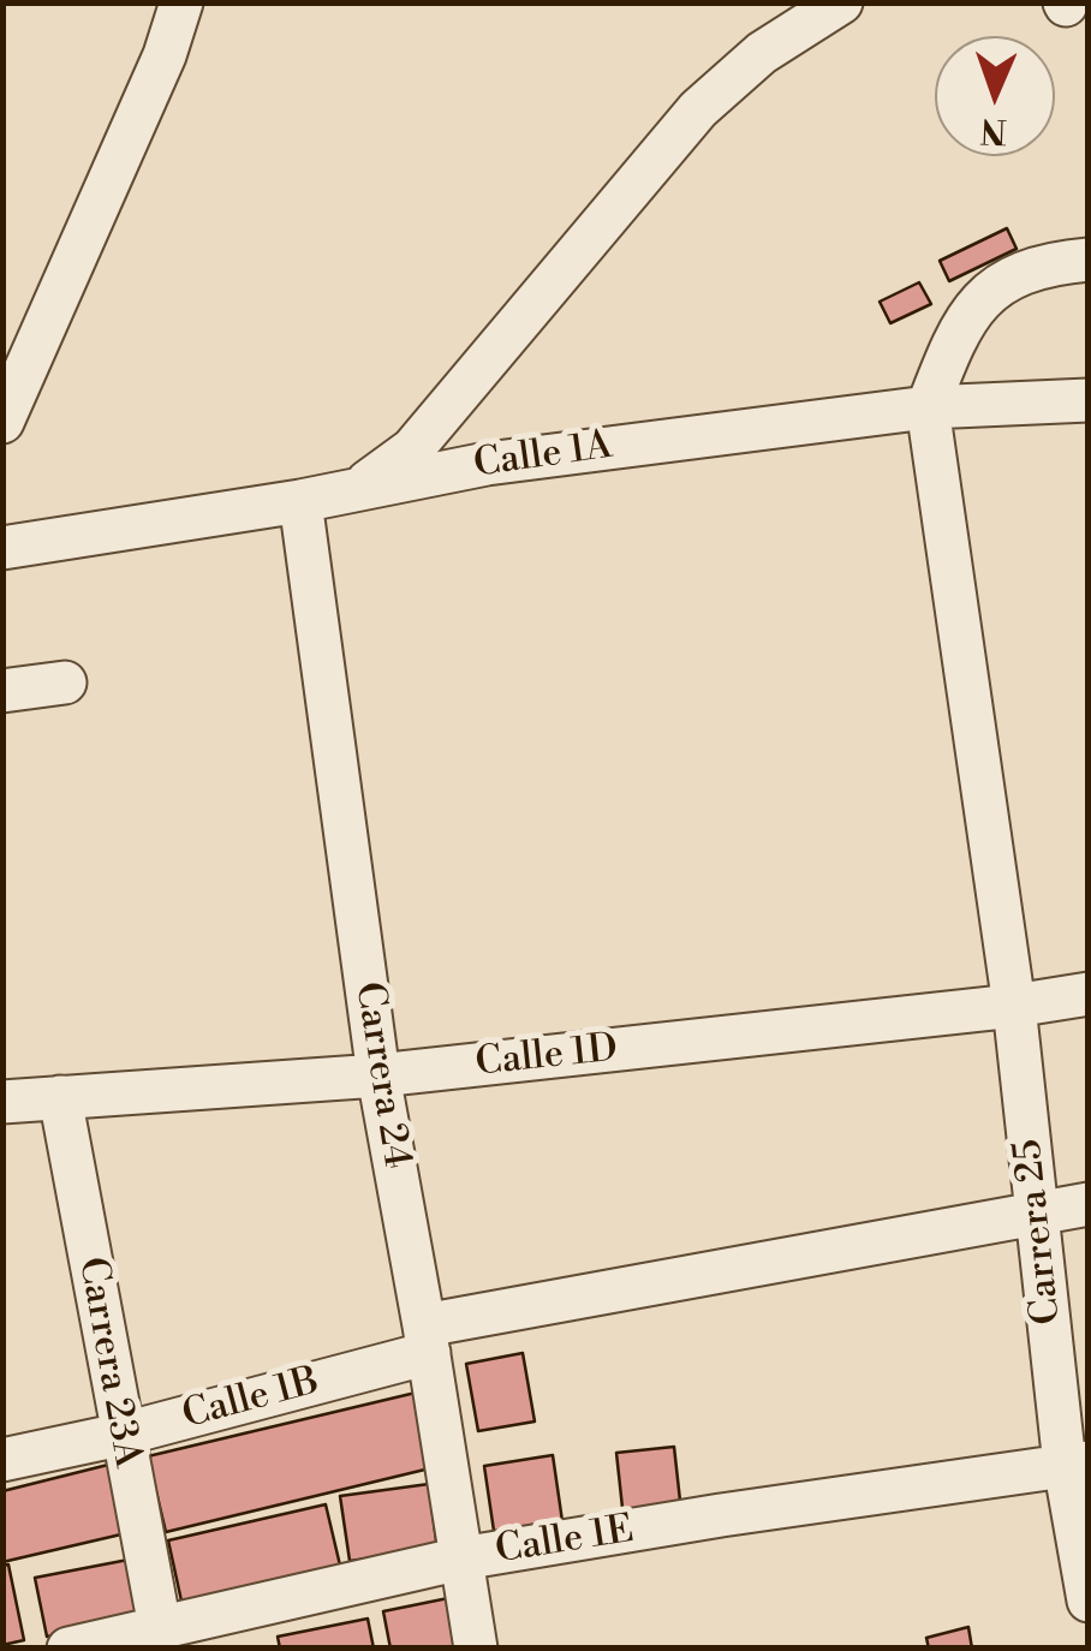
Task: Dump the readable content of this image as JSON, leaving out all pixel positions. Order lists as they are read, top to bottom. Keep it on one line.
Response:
{"streets":{"street":["Calle 1A","Calle 1D","Carrera 24","Carrera 25","Carrera 23A","Calle 1B","Calle 1E"]},"crossings":[["Calle 1A","Carrera 24"],["Calle 1A","Carrera 25"],["Calle 1D","Carrera 24"],["Calle 1D","Carrera 25"],["Calle 1D","Carrera 23A"],["Carrera 24","Calle 1B"],["Carrera 24","Calle 1E"],["Carrera 25","Calle 1B"],["Carrera 25","Calle 1E"],["Carrera 23A","Calle 1B"],["Carrera 23A","Calle 1E"]],"north":"bottom"}
